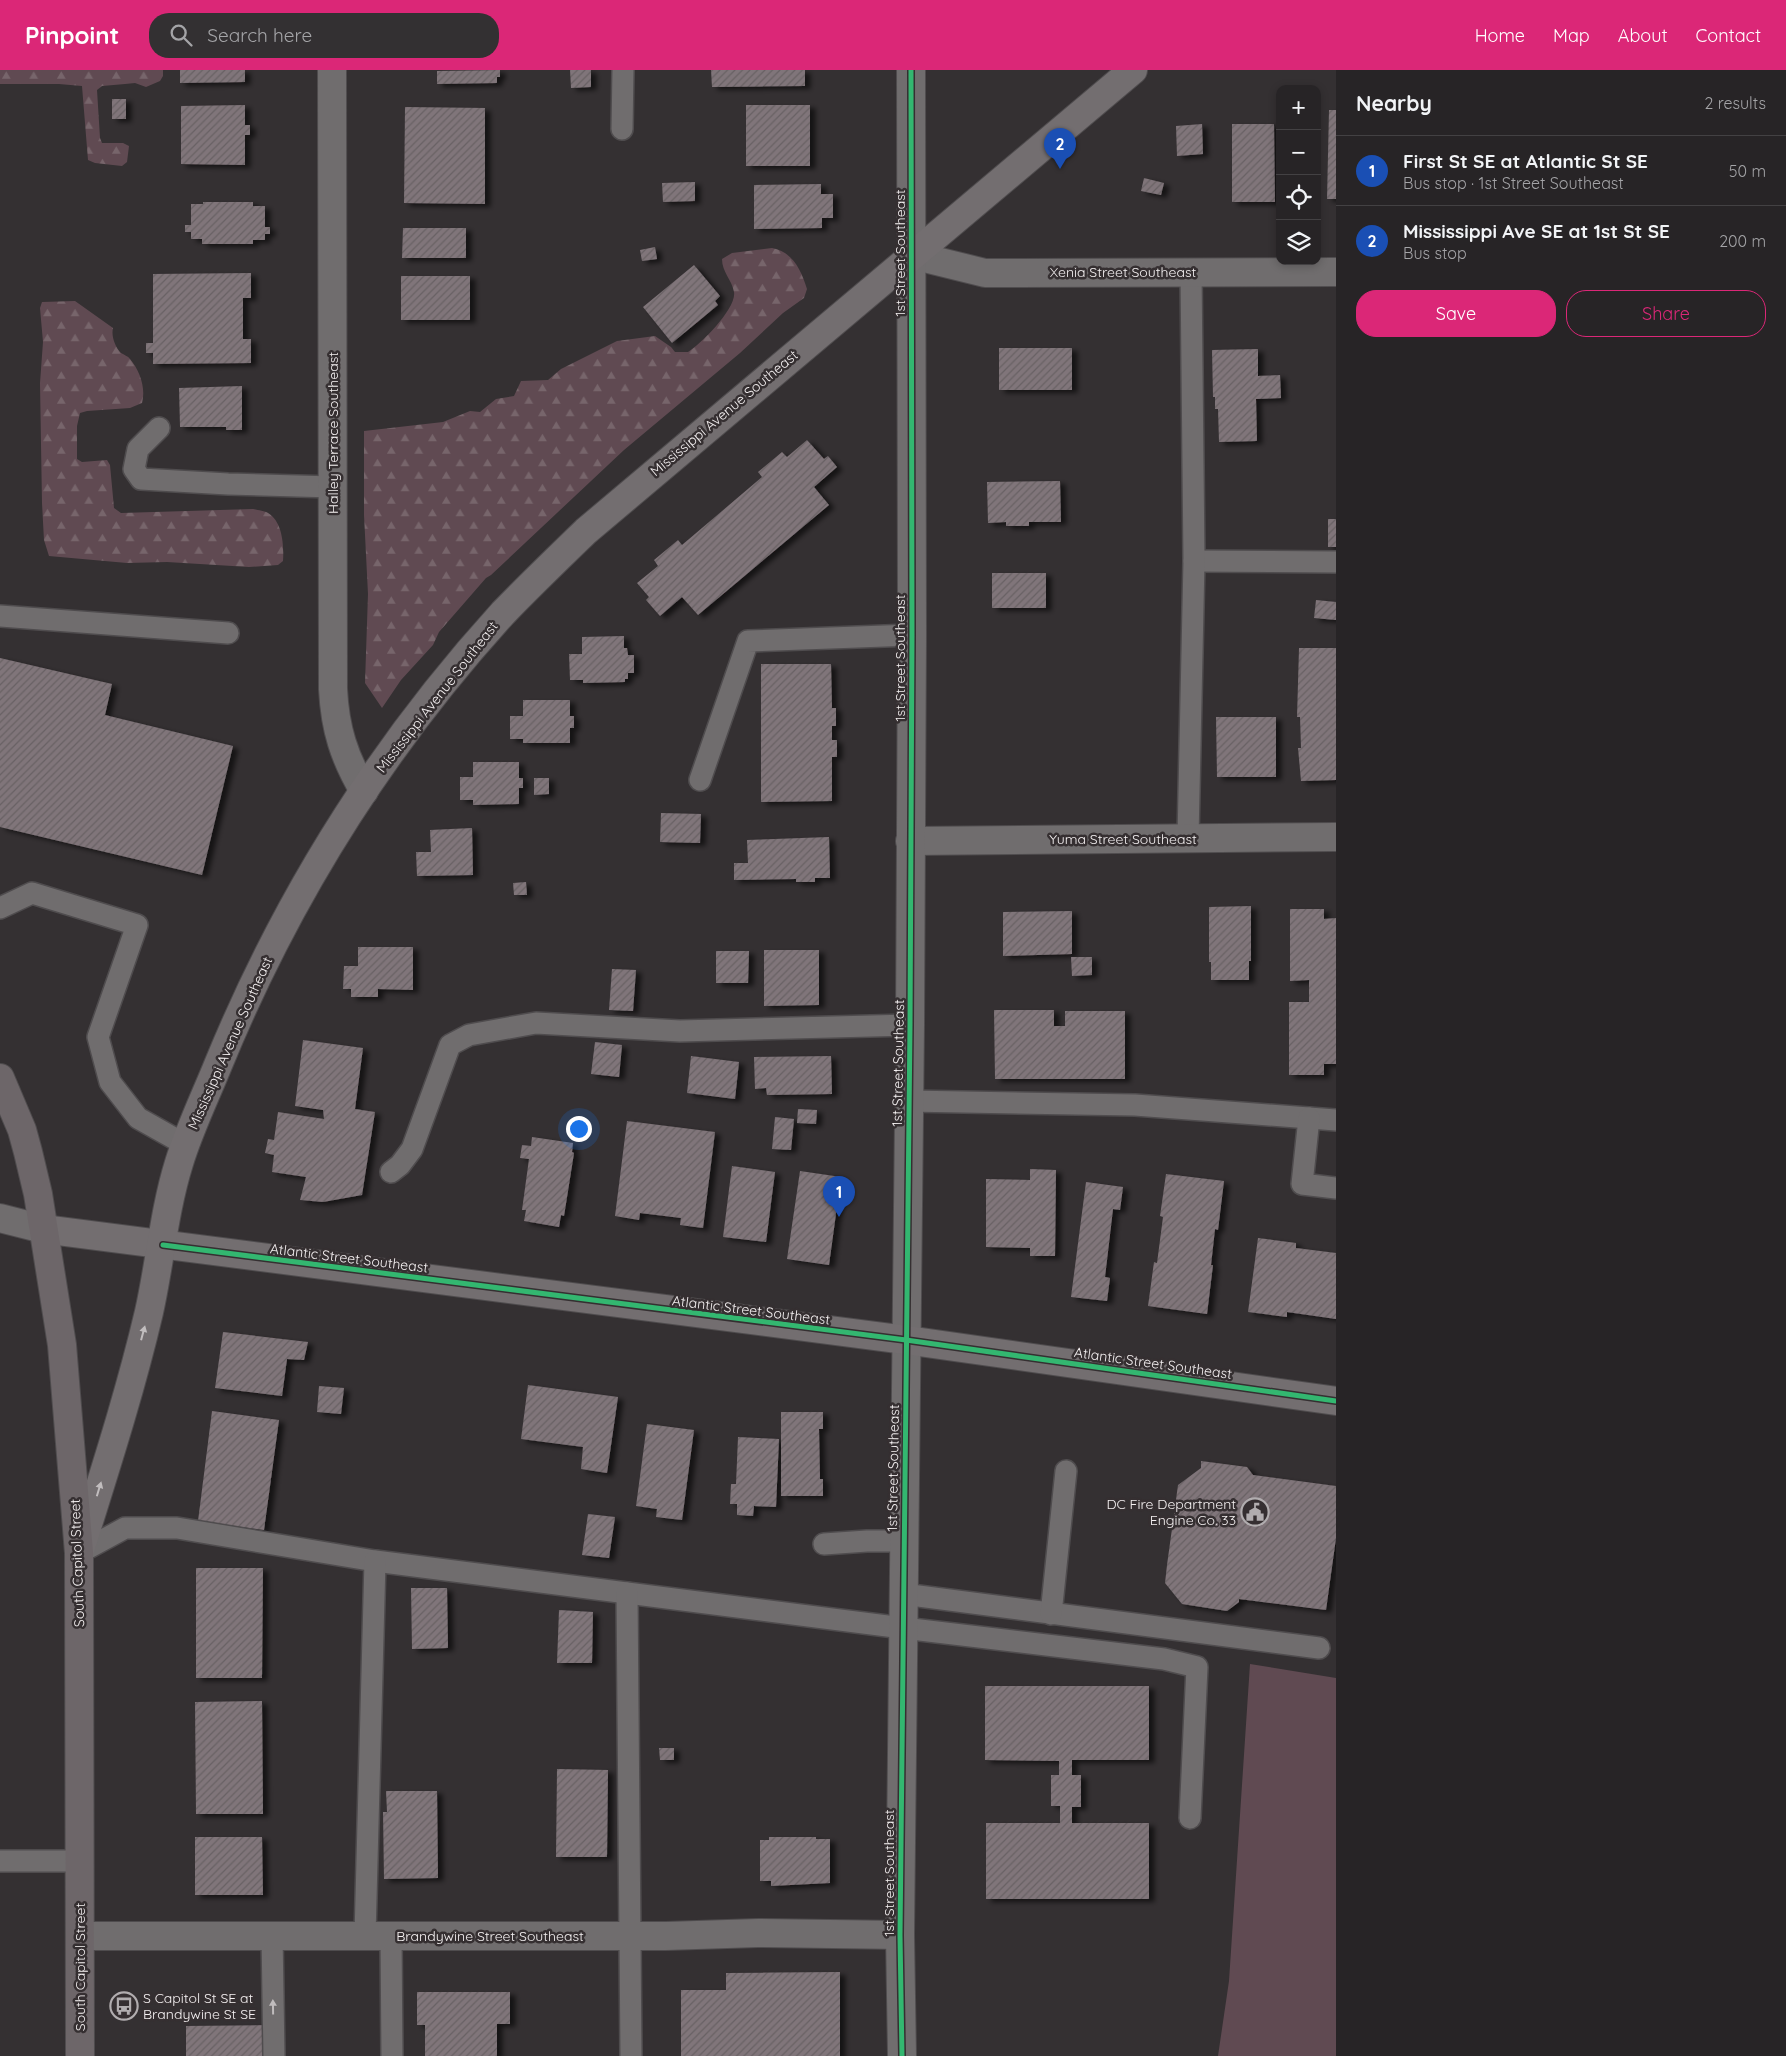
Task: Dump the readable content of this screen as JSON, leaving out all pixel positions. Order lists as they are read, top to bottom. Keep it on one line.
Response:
{"streets":{"main road":["Mississippi Avenue Southeast","Atlantic Street Southeast","South Capitol Street"],"street":["1st Street Southeast","Xenia Street Southeast","Halley Terrace Southeast","Yuma Street Southeast","Brandywine Street Southeast"]},"crossings":[["1st Street Southeast","Xenia Street Southeast"],["1st Street Southeast","Mississippi Avenue Southeast"],["1st Street Southeast","Yuma Street Southeast"],["1st Street Southeast","Atlantic Street Southeast"],["1st Street Southeast","Brandywine Street Southeast"],["Xenia Street Southeast","Mississippi Avenue Southeast"],["Mississippi Avenue Southeast","Halley Terrace Southeast"],["Mississippi Avenue Southeast","Atlantic Street Southeast"],["Mississippi Avenue Southeast","South Capitol Street"],["Atlantic Street Southeast","South Capitol Street"],["South Capitol Street","Brandywine Street Southeast"]],"places":{"public building":["DC Fire Department Engine Co. 33"],"bus stop":["S Capitol St SE at Brandywine St SE"]},"page":{"header":"Pinpoint","search":"Search here","nav":["Home","Map","About","Contact"],"heading":["Nearby","2 results"],"map_buttons":["+","−"],"pins":["2","1"],"list":[{"mark":"1","name":"First St SE at Atlantic St SE","note":"Bus stop · 1st Street Southeast","value":"50 m"},{"mark":"2","name":"Mississippi Ave SE at 1st St SE","note":"Bus stop","value":"200 m"}],"buttons":["Save","Share"]}}
